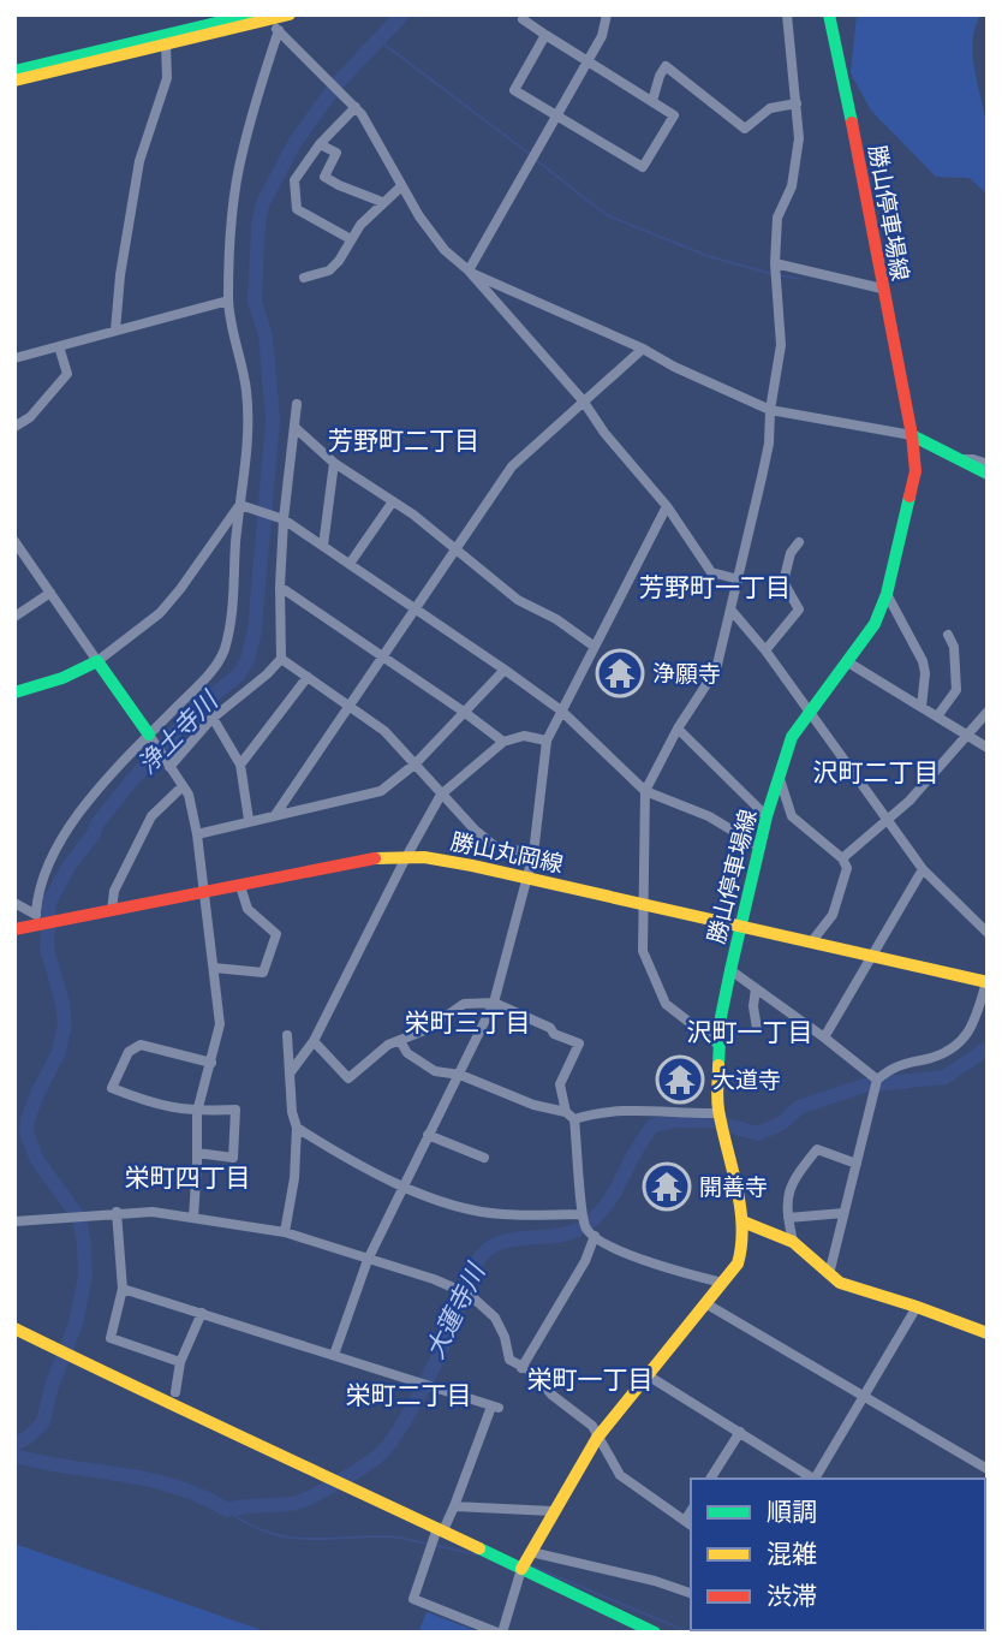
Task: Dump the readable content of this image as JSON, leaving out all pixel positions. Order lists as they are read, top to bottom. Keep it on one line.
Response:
{"streets":{"main road":["勝山停車場線","勝山丸岡線"]},"crossings":[["勝山停車場線","勝山丸岡線"]],"districts":["芳野町二丁目","芳野町一丁目","沢町二丁目","栄町三丁目","沢町一丁目","栄町四丁目","栄町一丁目","栄町二丁目"],"water":["浄土寺川","大蓮寺川"],"places":{"temple":["浄願寺","大道寺","開善寺"]},"legend":["順調","混雑","渋滞"]}
